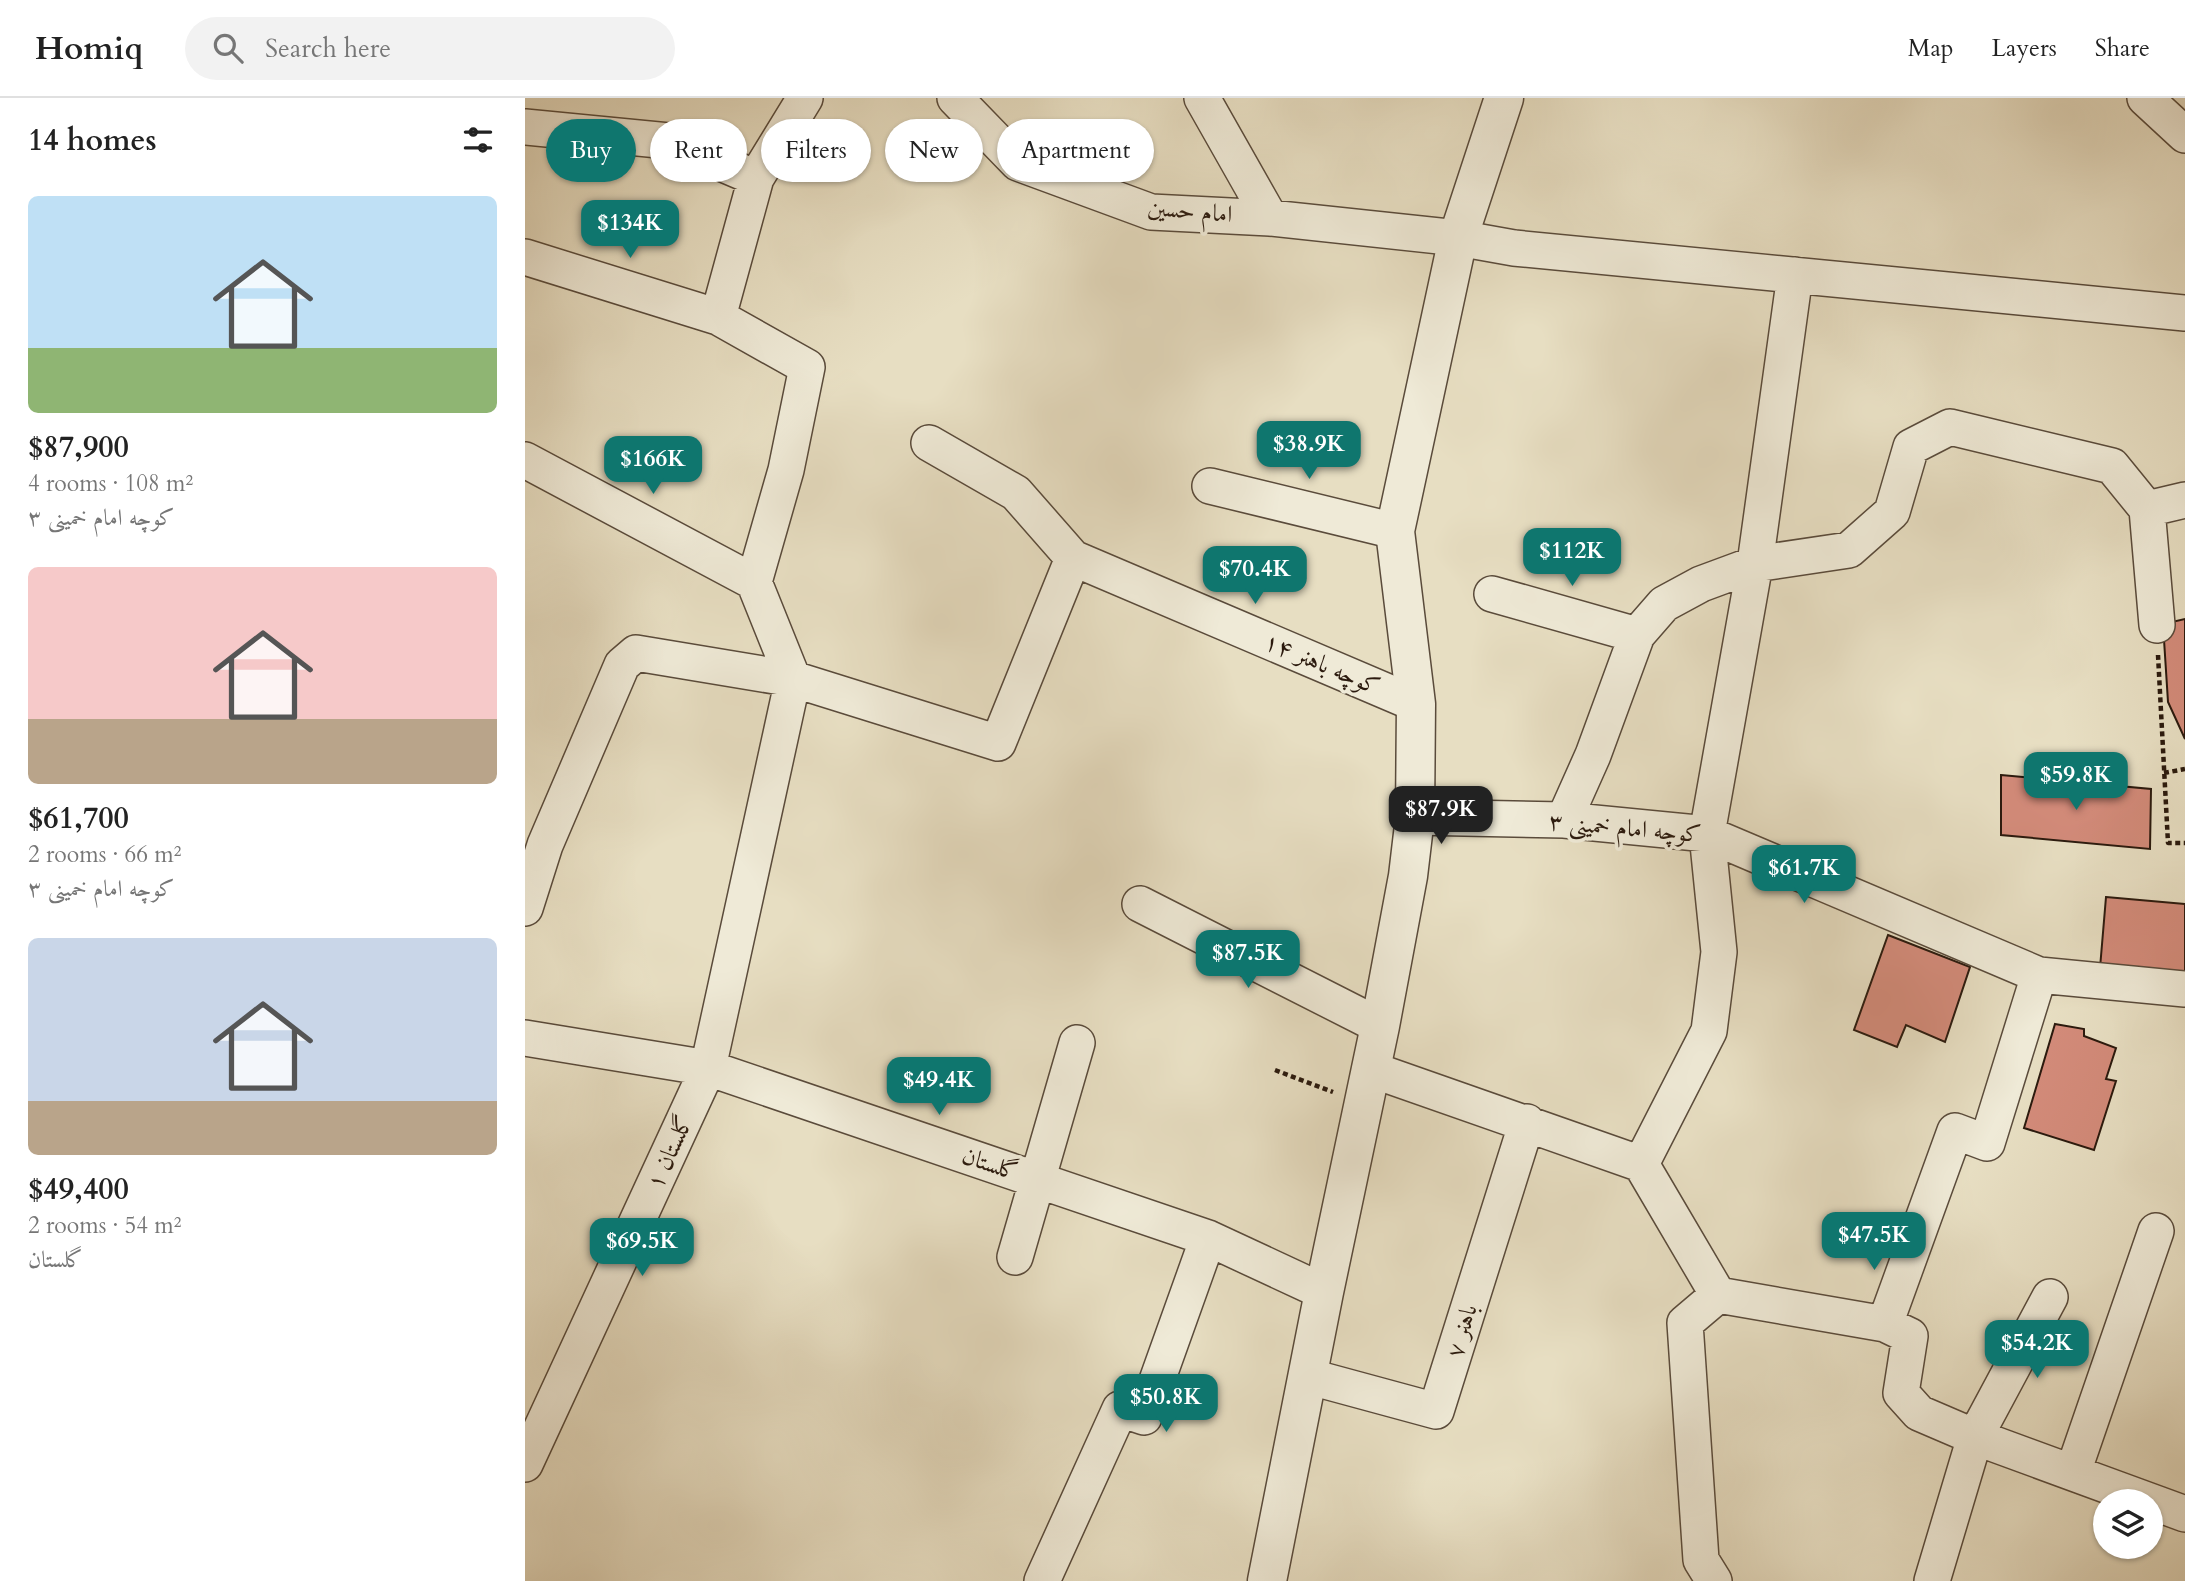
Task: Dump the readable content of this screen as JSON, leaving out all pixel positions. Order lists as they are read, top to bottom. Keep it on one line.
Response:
{"streets":{"street":["امام حسین","کوچه باهنر ۱۴","کوچه امام خمینی ۳","گلستان ۱","گلستان","باهنر ۷"]},"crossings":[["گلستان ۱","گلستان"]],"page":{"header":"Homiq","search":"Search here","nav":["Map","Layers","Share"],"heading":"14 homes","chip":["Buy","Rent","Filters","New","Apartment"],"list":[{"name":"$87,900","note":"4 rooms · 108 m² · کوچه امام خمینی ۳"},{"name":"$61,700","note":"2 rooms · 66 m² · کوچه امام خمینی ۳"},{"name":"$49,400","note":"2 rooms · 54 m² · گلستان"}],"price":["$134K","$38.9K","$166K","$112K","$70.4K","$59.8K","$87.9K","$61.7K","$87.5K","$49.4K","$47.5K","$69.5K","$54.2K","$50.8K"]}}
